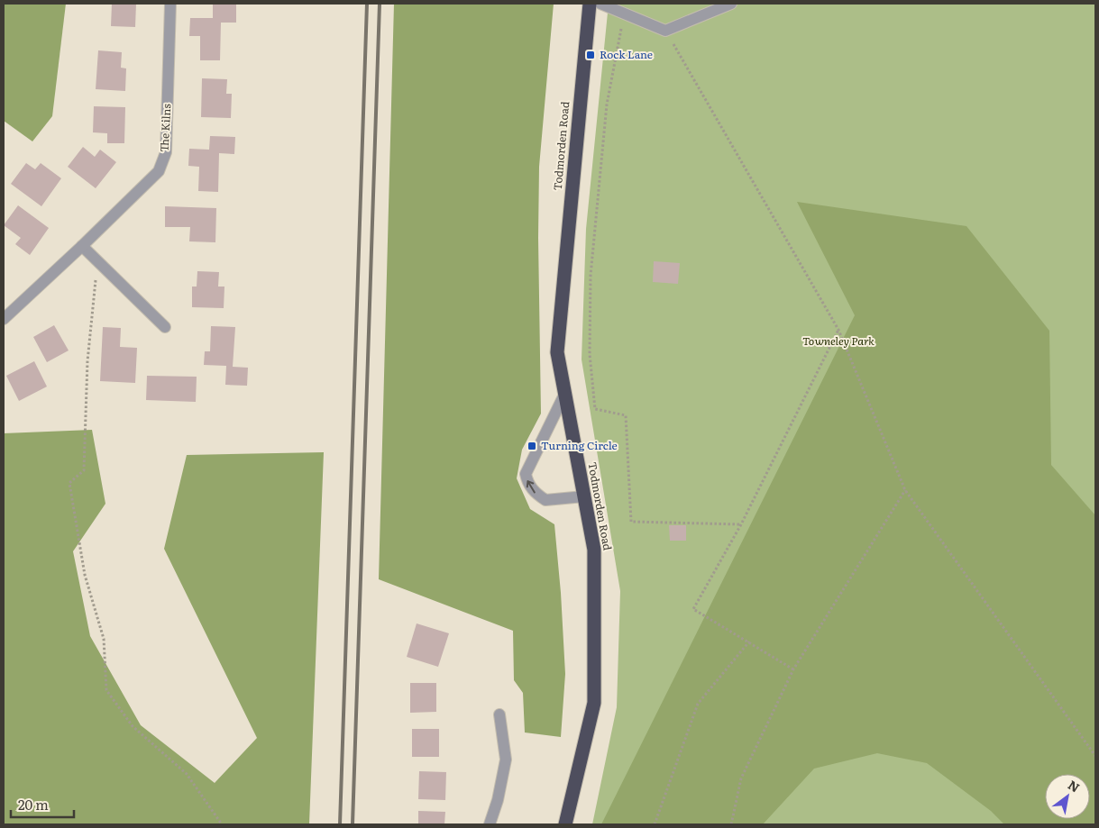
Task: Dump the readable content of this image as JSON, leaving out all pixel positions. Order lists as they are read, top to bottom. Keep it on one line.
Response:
{"streets":{"highway":["Todmorden Road"],"street":["The Kilns"]},"parks":["Towneley Park"],"places":{"transit":["Rock Lane","Turning Circle"]},"scale_bar":"20 m","north":"top right"}
